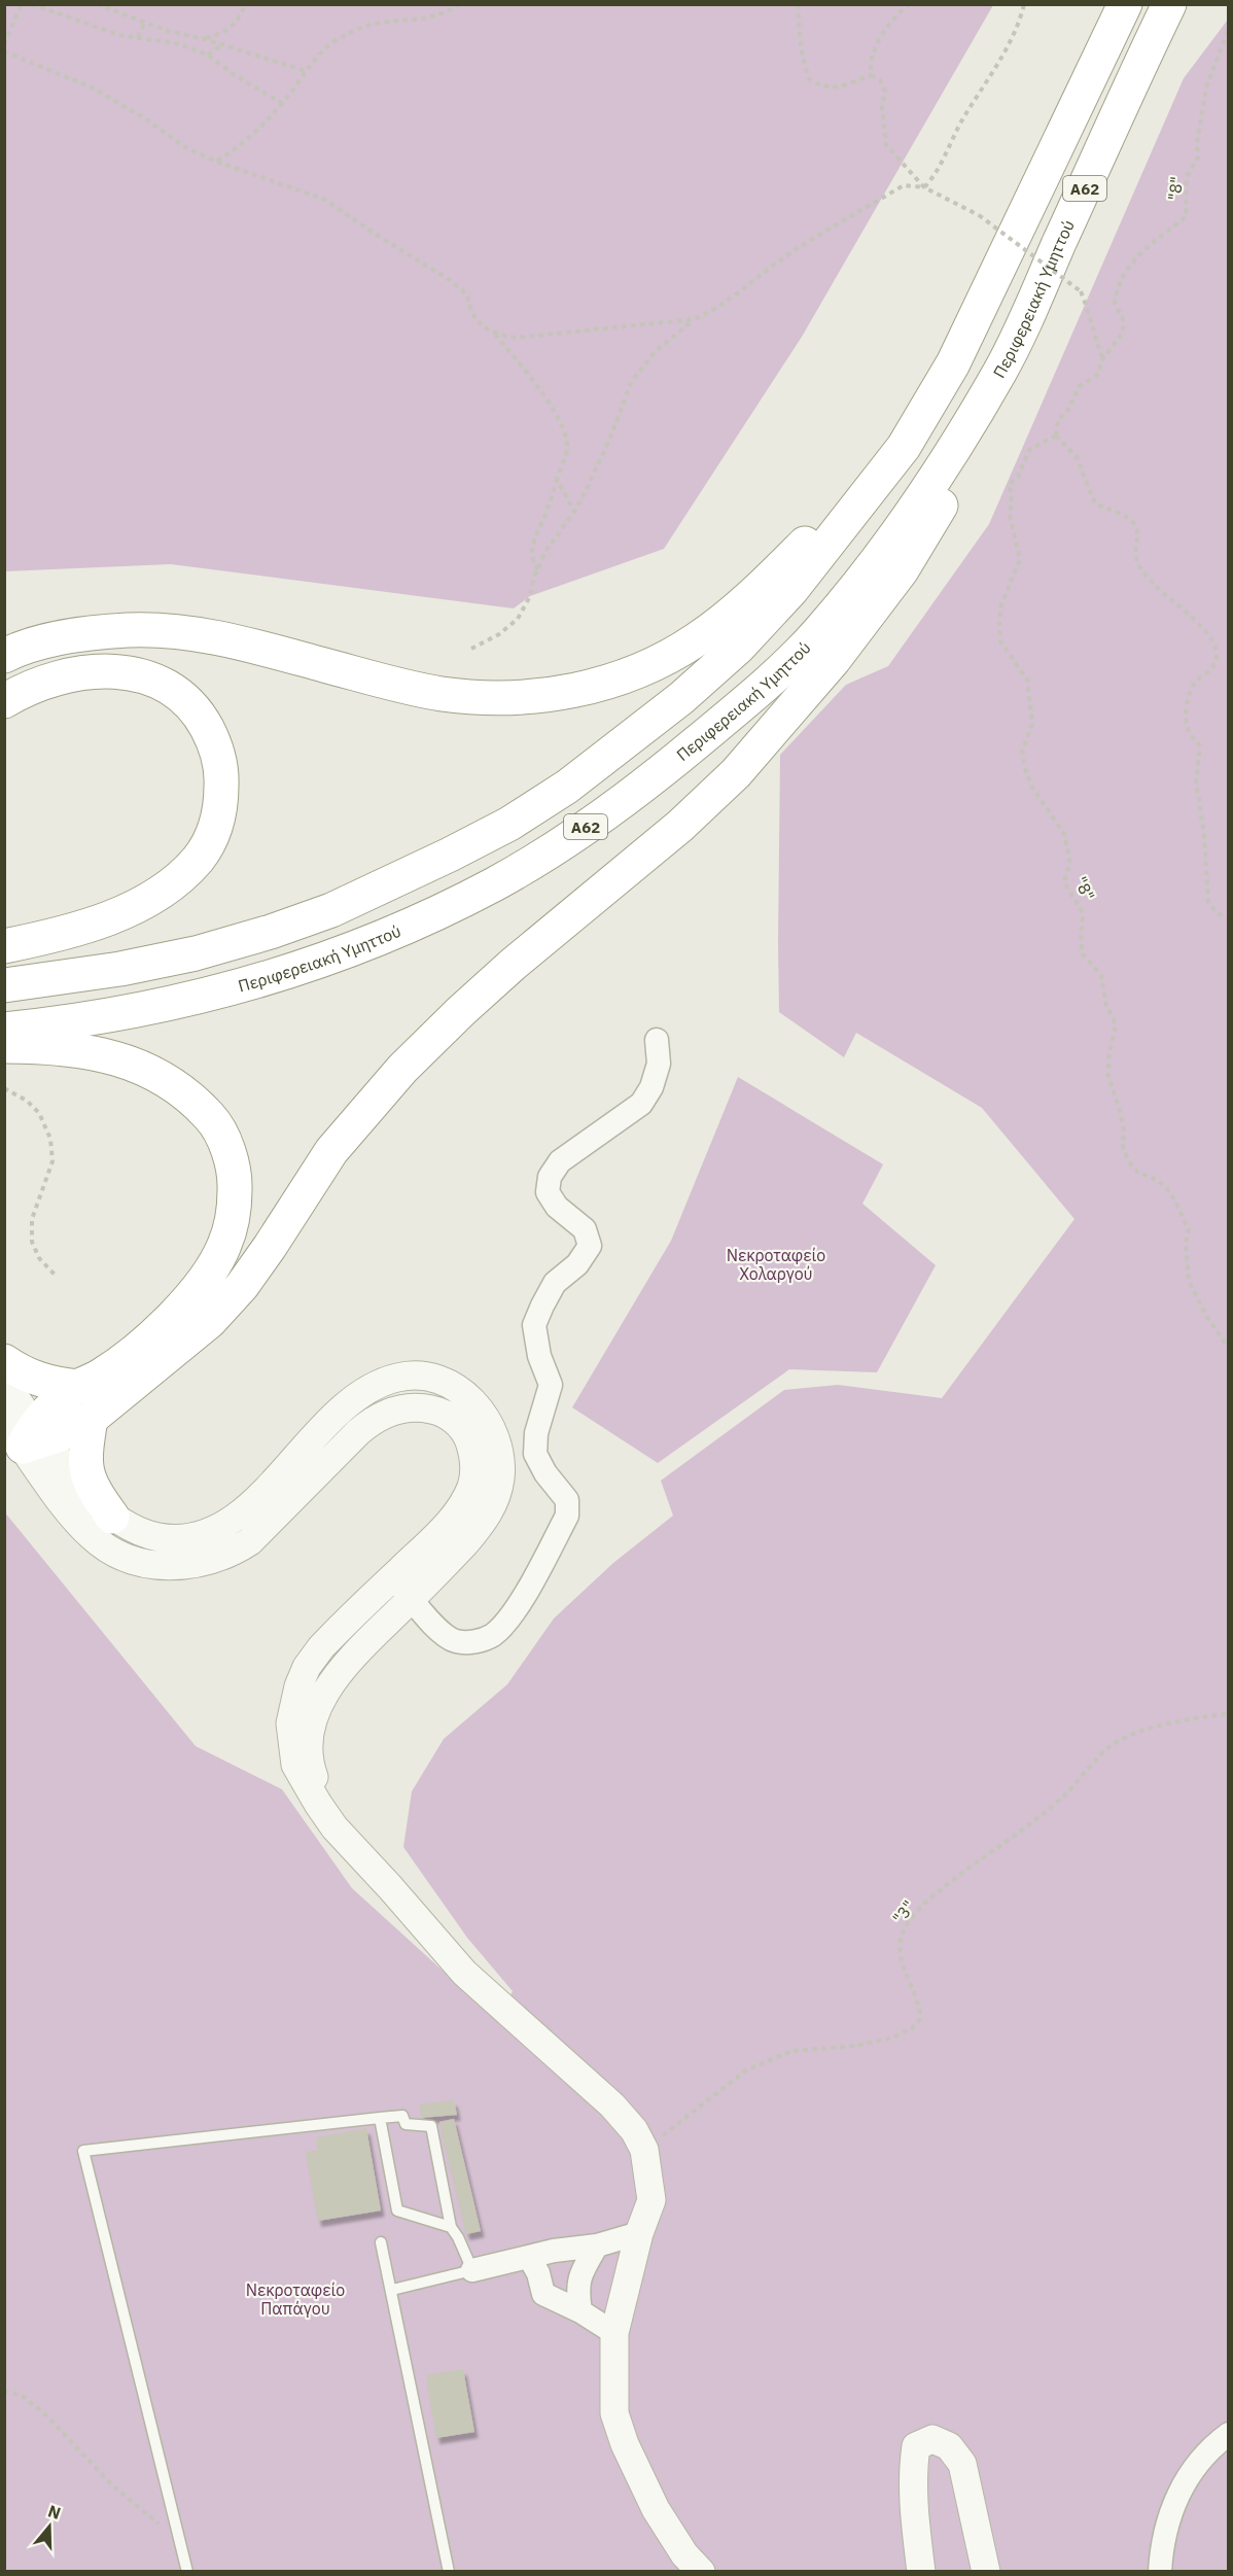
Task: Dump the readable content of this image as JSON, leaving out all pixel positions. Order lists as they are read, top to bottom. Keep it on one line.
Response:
{"streets":{"highway":["Α62","Περιφερειακή Υμηττού"],"path":["\"8\"","\"3\""]},"parks":["Νεκροταφείο Χολαργού","Νεκροταφείο Παπάγου"],"north":"top"}
